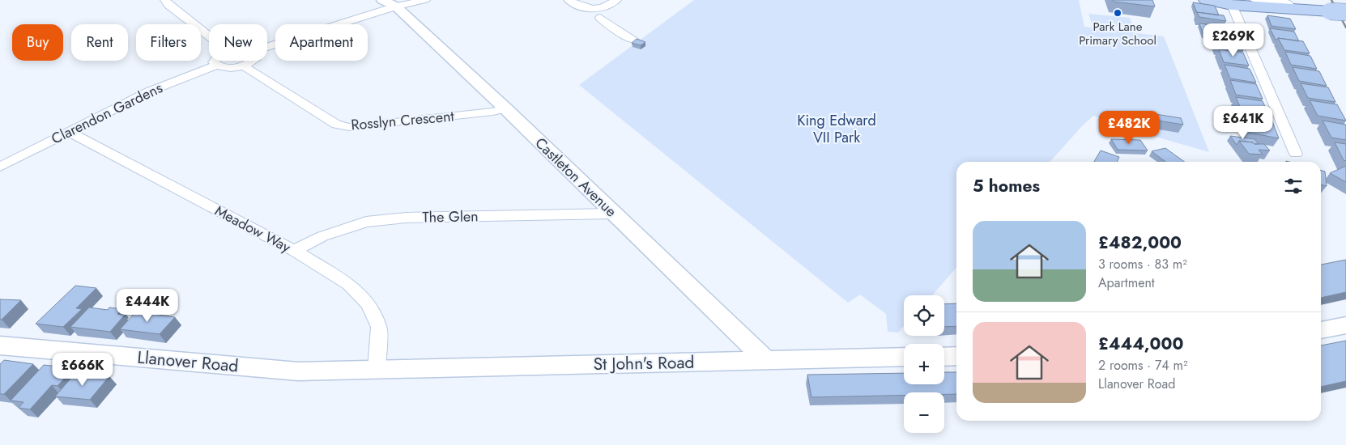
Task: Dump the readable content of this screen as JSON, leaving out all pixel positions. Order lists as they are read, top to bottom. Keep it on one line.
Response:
{"streets":{"street":["Clarendon Gardens","Rosslyn Crescent","Castleton Avenue","The Glen","Meadow Way","Llanover Road","St John's Road"]},"crossings":[["Clarendon Gardens","Meadow Way"],["Rosslyn Crescent","Castleton Avenue"],["Castleton Avenue","The Glen"],["Castleton Avenue","St John's Road"],["The Glen","Meadow Way"],["Meadow Way","Llanover Road"],["Meadow Way","St John's Road"],["Llanover Road","St John's Road"]],"parks":["King Edward VII Park"],"places":["Park Lane Primary School"],"page":{"price":["£269K","£641K","£482K","£444K","£666K"],"chip":["Buy","Rent","Filters","New","Apartment"],"heading":"5 homes","list":[{"name":"£482,000","note":"3 rooms · 83 m² · Apartment"},{"name":"£444,000","note":"2 rooms · 74 m² · Llanover Road"}],"map_buttons":["+","−"]}}
